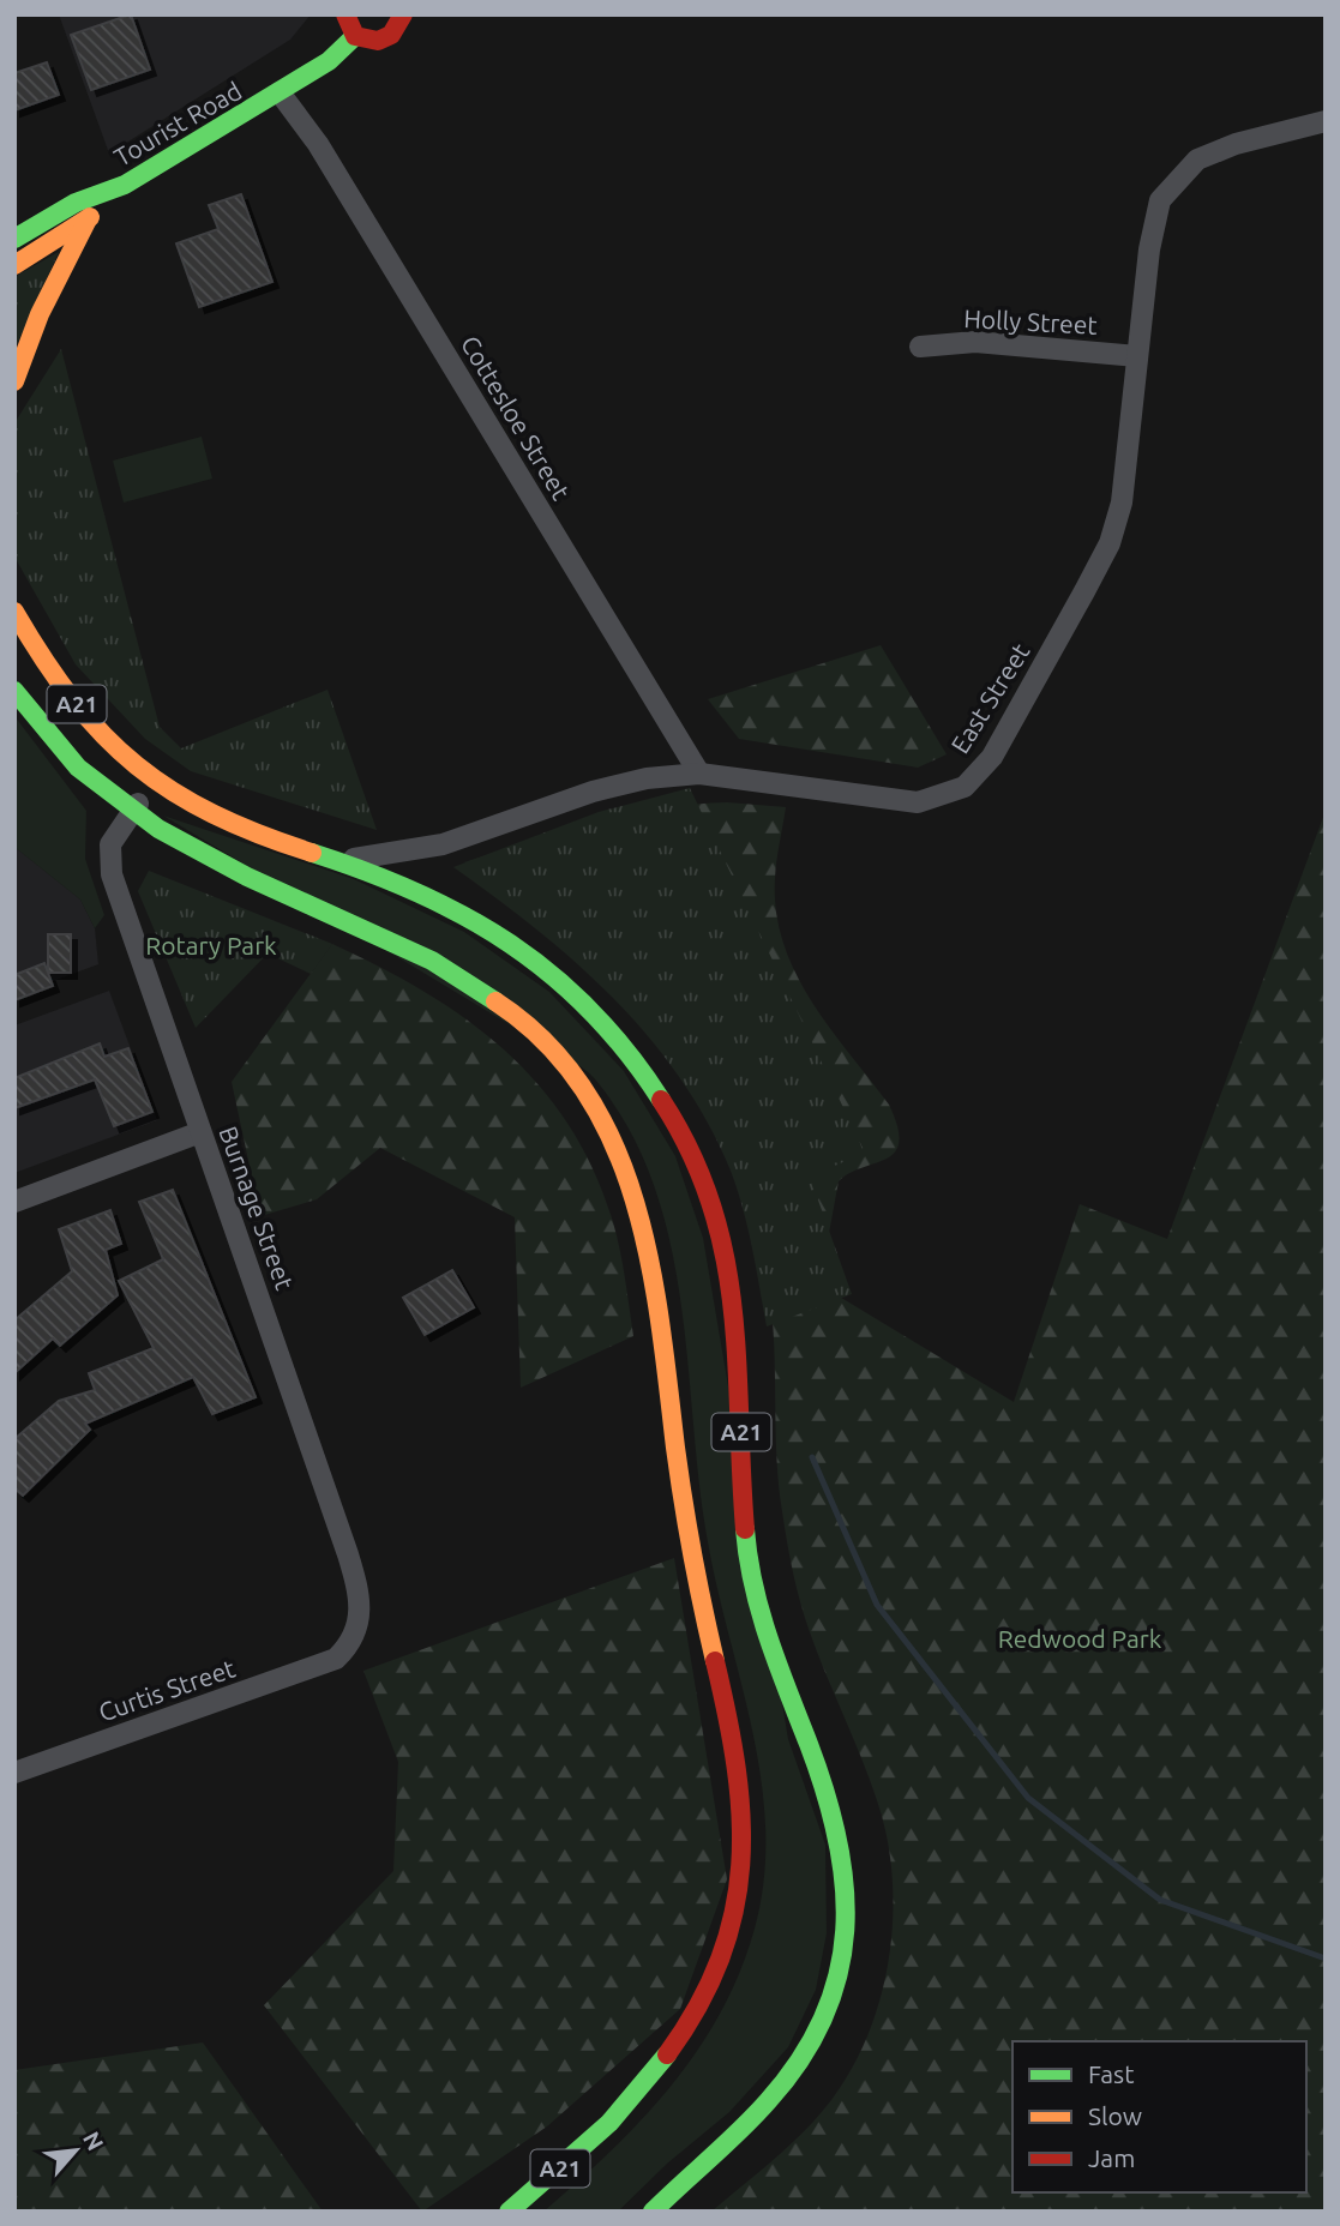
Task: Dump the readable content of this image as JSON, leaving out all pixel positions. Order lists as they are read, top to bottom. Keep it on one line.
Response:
{"streets":{"main road":["Tourist Road","A21"],"street":["Holly Street","Cottesloe Street","East Street","Burnage Street","Curtis Street"]},"crossings":[["Tourist Road","Cottesloe Street"],["Holly Street","East Street"],["Cottesloe Street","East Street"],["East Street","A21"],["A21","Burnage Street"],["Burnage Street","Curtis Street"]],"parks":["Rotary Park","Redwood Park"],"legend":["Fast","Slow","Jam"],"north":"top right"}
